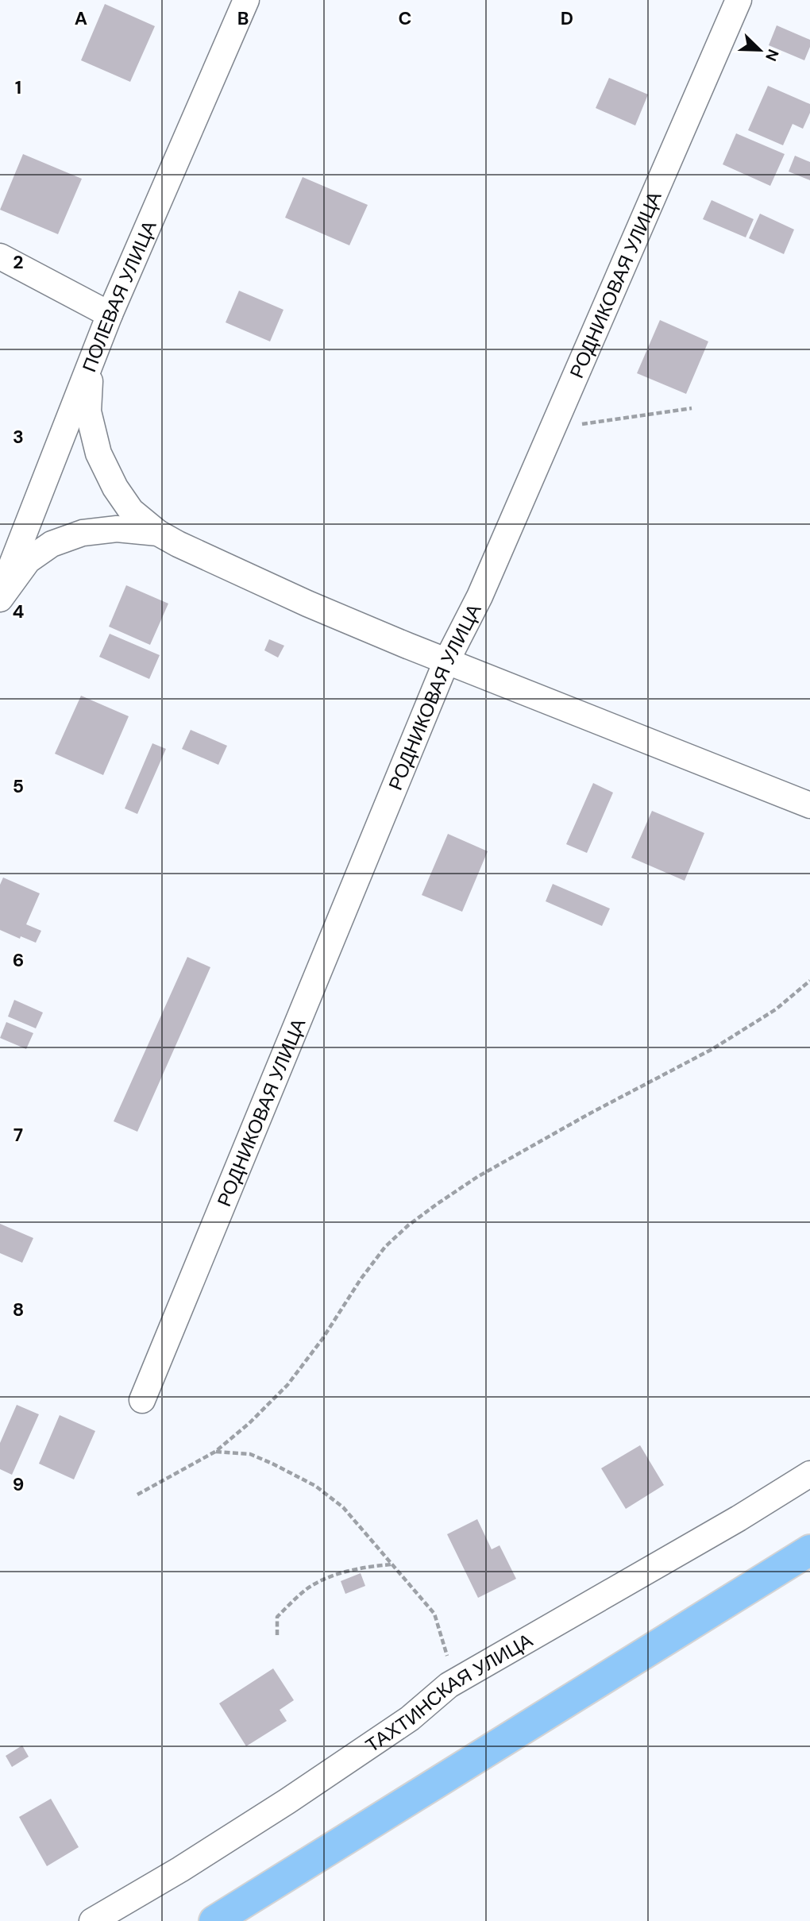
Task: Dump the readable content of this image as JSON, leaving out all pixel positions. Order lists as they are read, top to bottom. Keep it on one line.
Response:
{"streets":{"street":["РОДНИКОВАЯ УЛИЦА","ПОЛЕВАЯ УЛИЦА","ТАХТИНСКАЯ УЛИЦА"]},"north":"bottom right","grid":{"columns":["A","B","C","D"],"rows":["1","2","3","4","5","6","7","8","9"]}}
